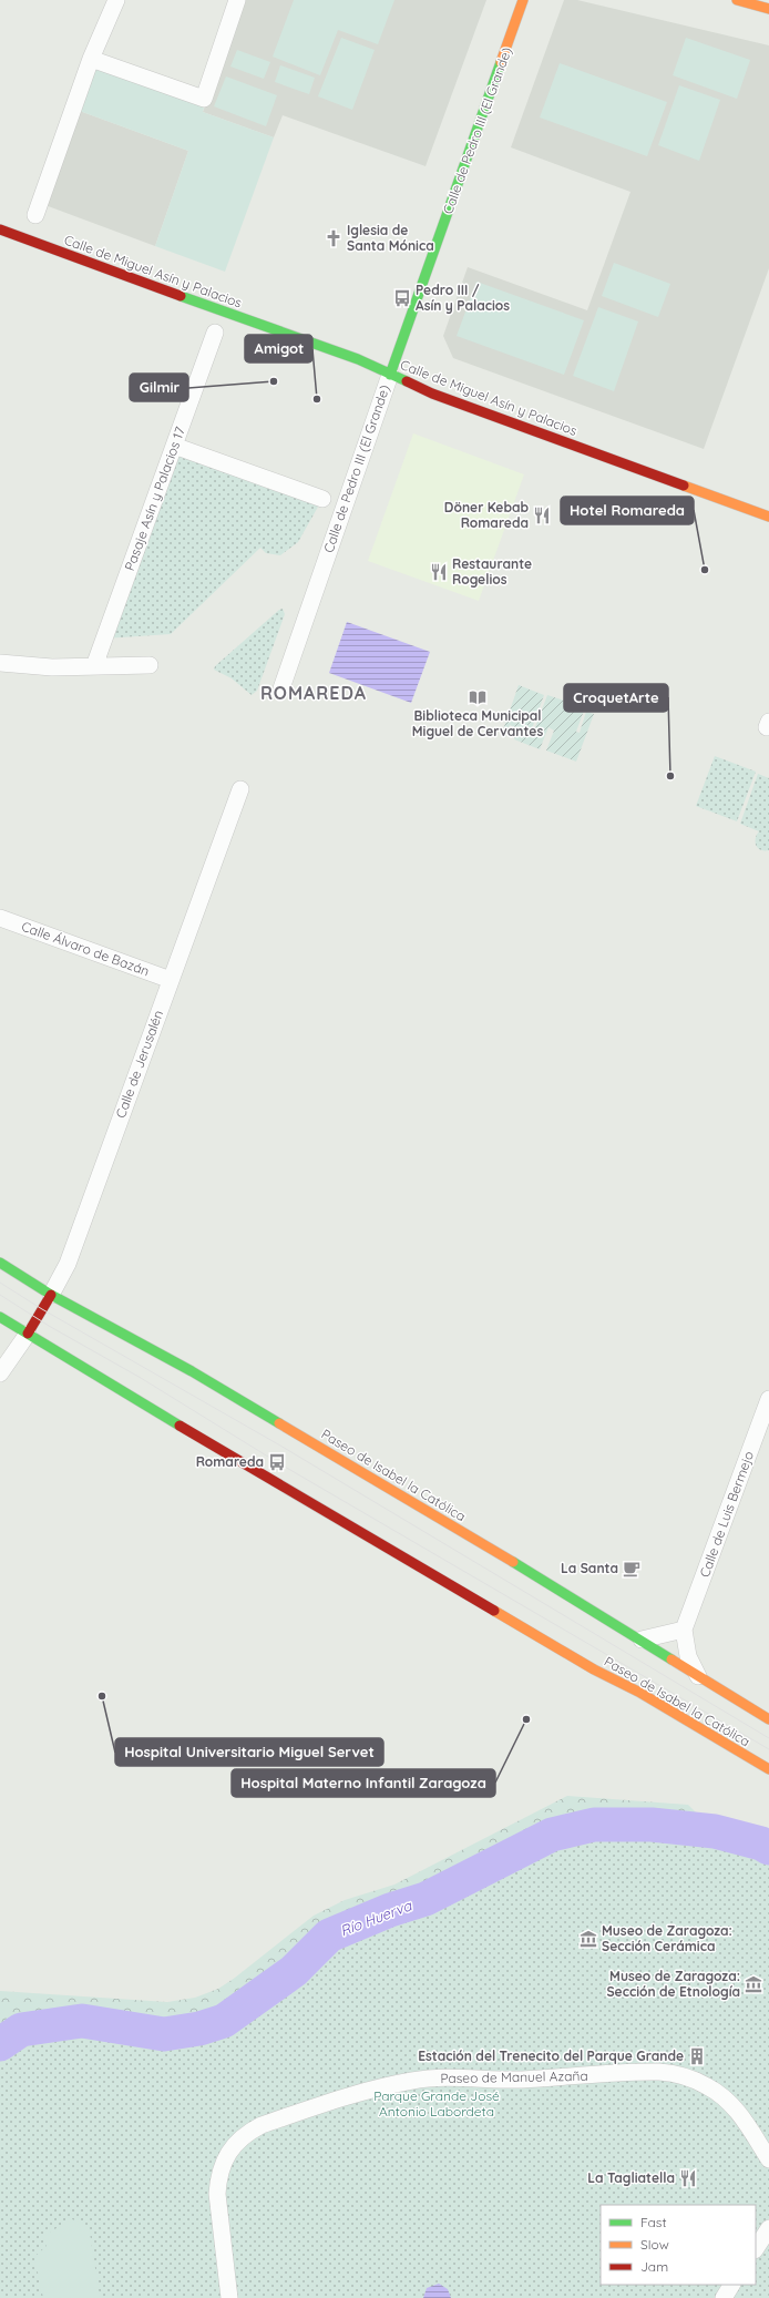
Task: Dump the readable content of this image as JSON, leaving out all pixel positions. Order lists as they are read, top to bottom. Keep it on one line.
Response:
{"streets":{"main road":["Calle de Pedro III (El Grande)","Calle de Miguel Asín y Palacios","Calle de Jerusalén","Paseo de Isabel la Católica"],"street":["Pasaje Asín y Palacios 17","Calle Álvaro de Bazán","Calle de Luis Bermejo","Paseo de Manuel Azaña"]},"crossings":[["Calle de Pedro III (El Grande)","Calle de Miguel Asín y Palacios"],["Calle Álvaro de Bazán","Calle de Jerusalén"],["Calle de Jerusalén","Paseo de Isabel la Católica"],["Paseo de Isabel la Católica","Calle de Luis Bermejo"]],"districts":["ROMAREDA"],"water":["Río Huerva"],"parks":["Parque Grande José Antonio Labordeta"],"places":{"church":["Iglesia de Santa Mónica"],"bus stop":["Pedro III / Asín y Palacios","Romareda"],"other":["Gilmir","Amigot","Hotel Romareda","CroquetArte","Hospital Universitario Miguel Servet","Hospital Materno Infantil Zaragoza"],"restaurant":["Döner Kebab Romareda","Restaurante Rogelios","La Tagliatella"],"library":["Biblioteca Municipal Miguel de Cervantes"],"cafe":["La Santa"],"museum":["Museo de Zaragoza: Sección Cerámica","Museo de Zaragoza: Sección de Etnología"],"building":["Estación del Trenecito del Parque Grande"]},"legend":["Fast","Slow","Jam"]}
